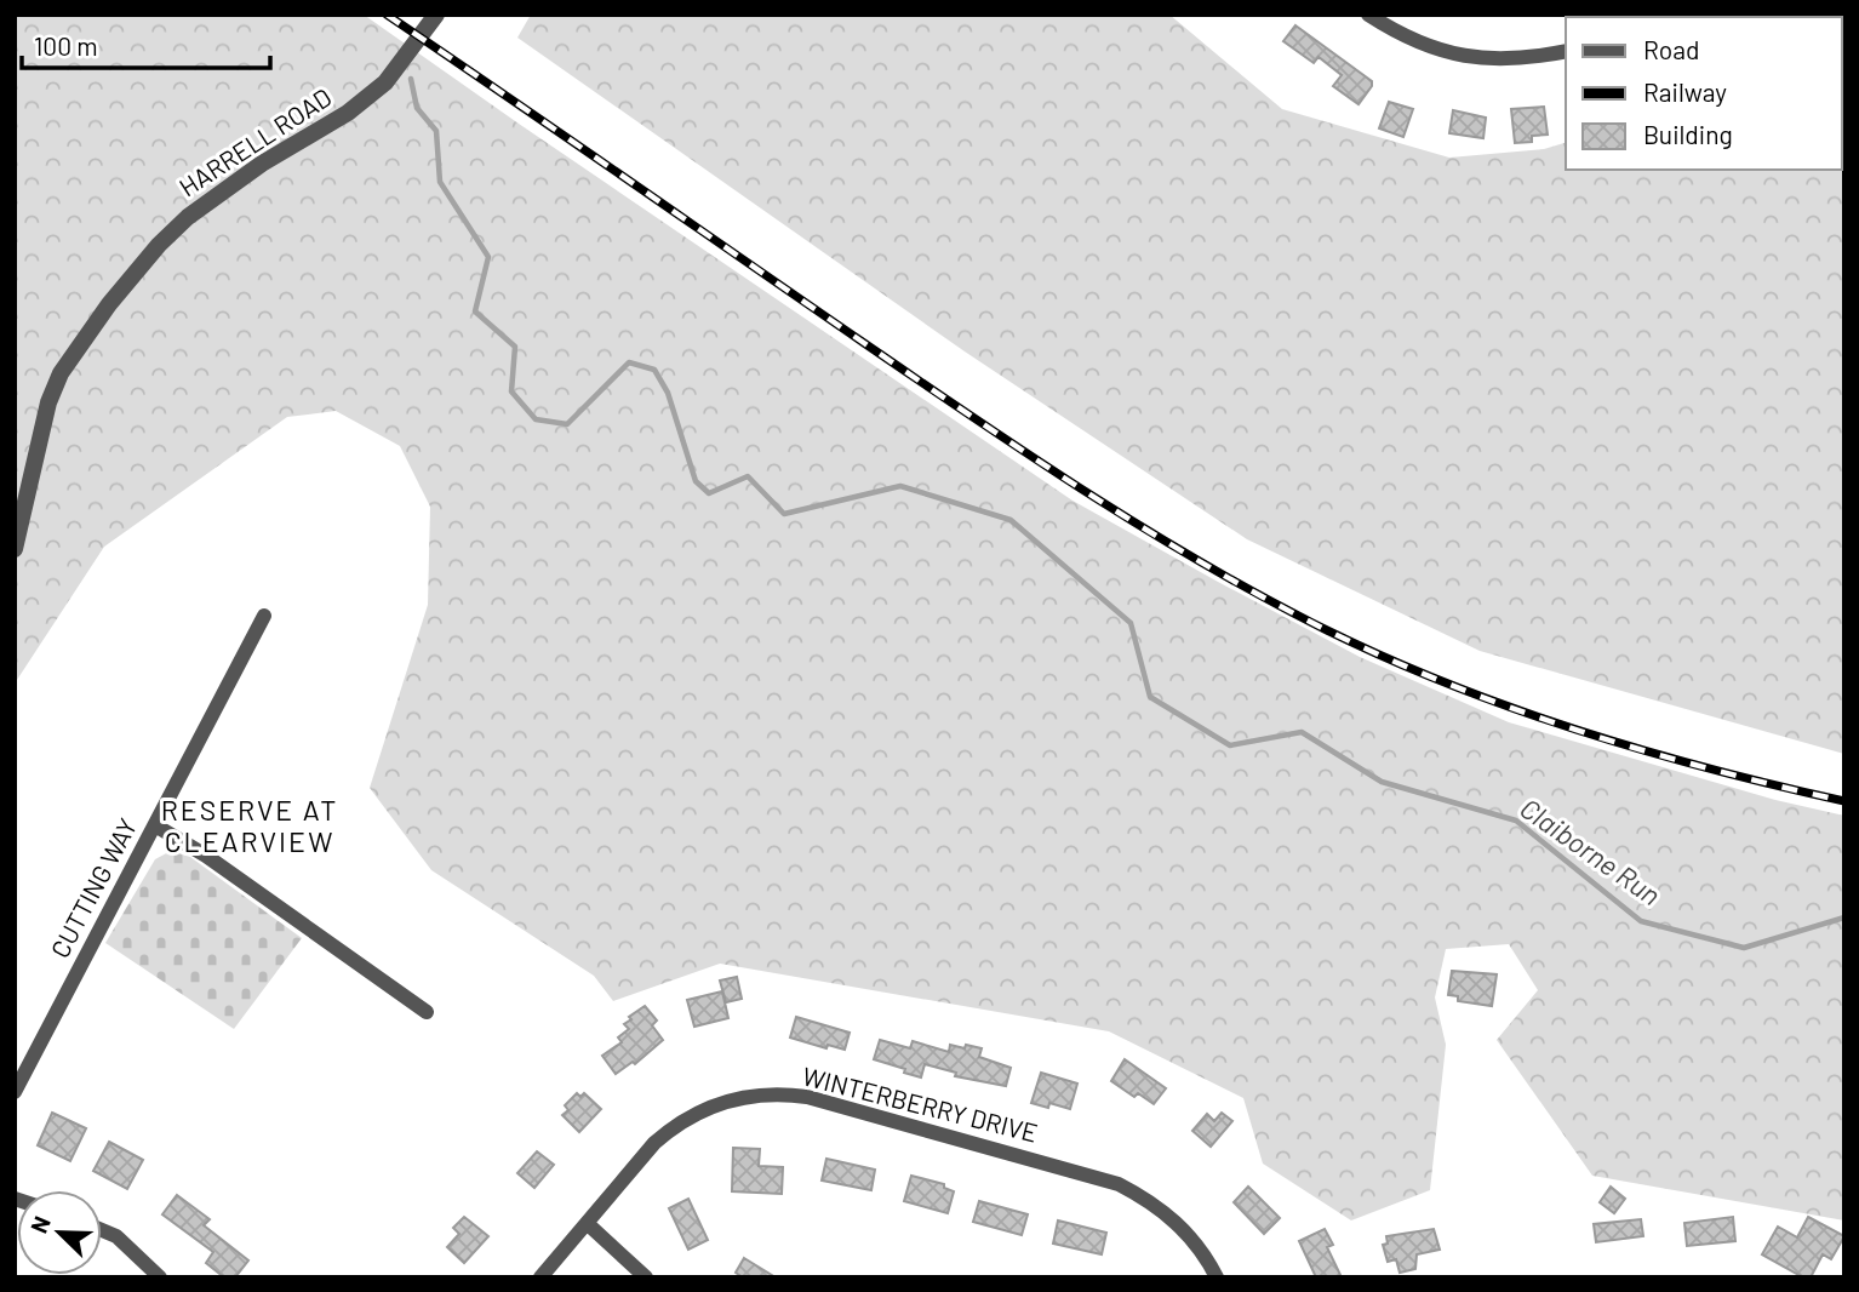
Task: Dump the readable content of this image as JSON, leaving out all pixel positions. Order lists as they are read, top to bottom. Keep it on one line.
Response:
{"streets":{"street":["HARRELL ROAD","CUTTING WAY","WINTERBERRY DRIVE"]},"districts":["RESERVE AT CLEARVIEW"],"water":["Claiborne Run"],"legend":["Road","Railway","Building"],"scale_bar":"100 m","north":"top left"}
